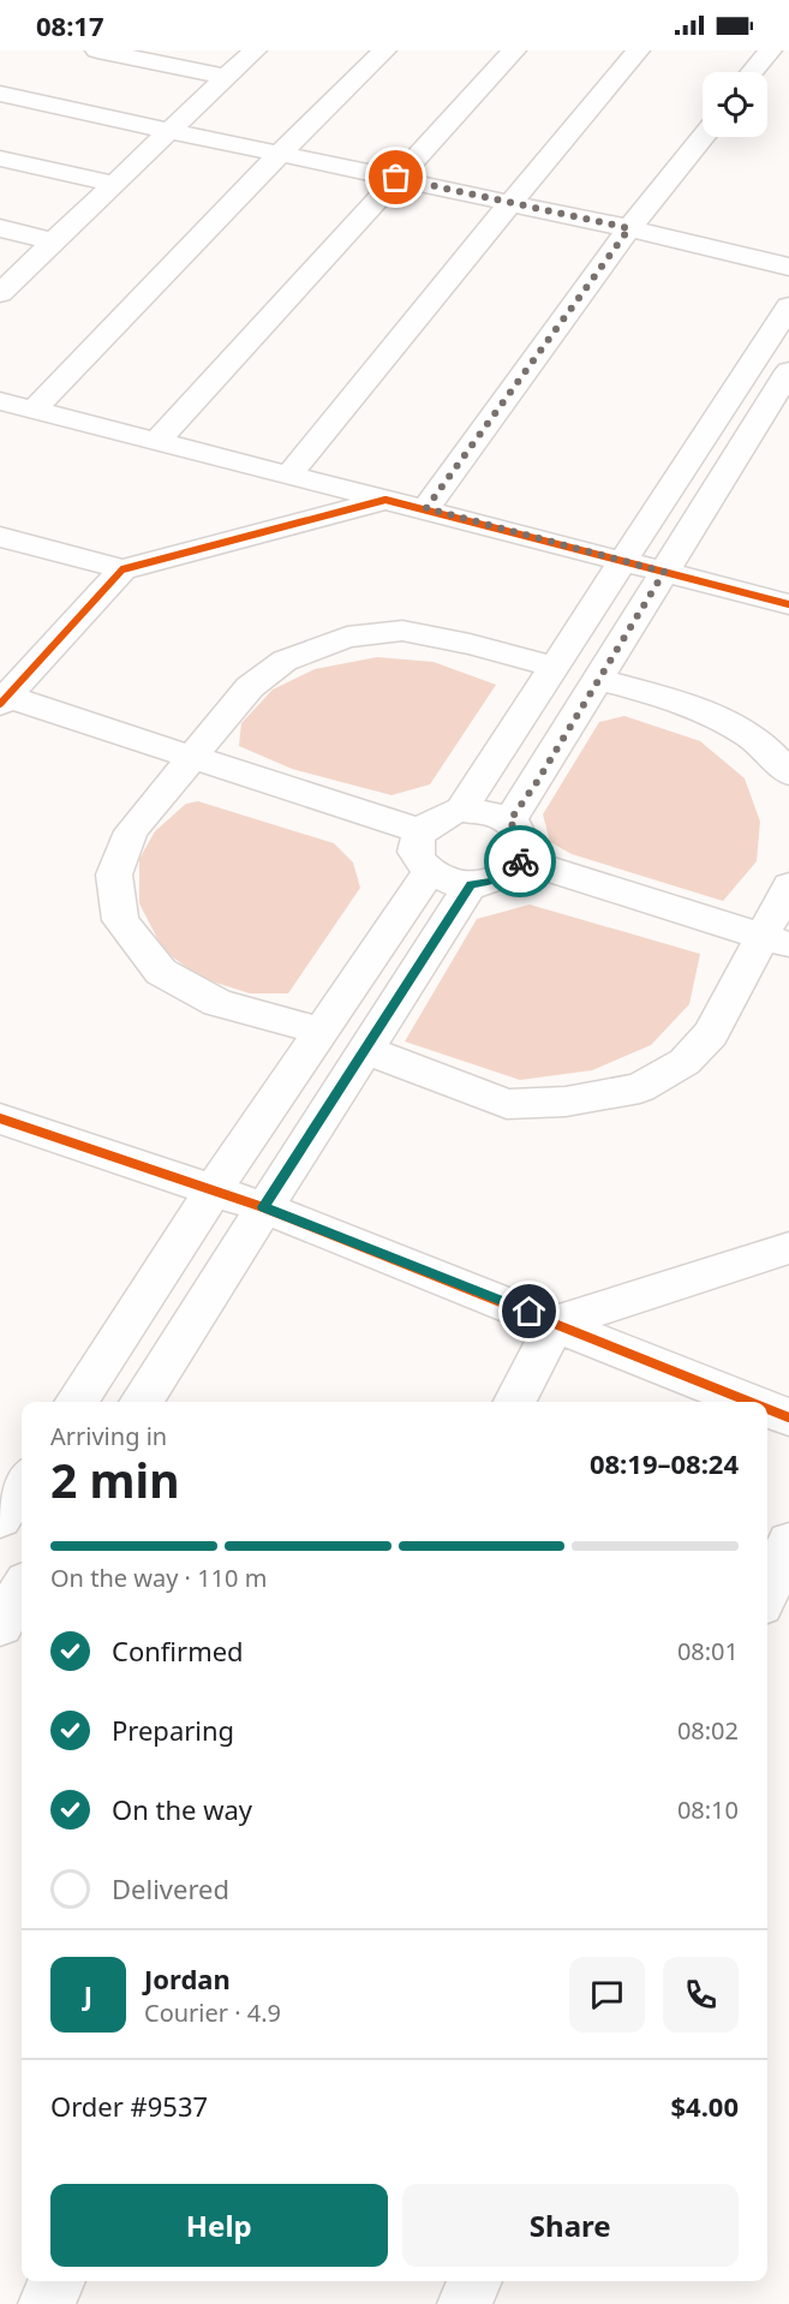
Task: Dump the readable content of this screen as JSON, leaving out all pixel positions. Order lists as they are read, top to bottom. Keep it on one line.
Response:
{"page":{"status":"08:17","heading":["2 min","Arriving in","08:19–08:24"],"panel":["Jordan","Courier · 4.9","Order #9537","$4.00"],"bar":"On the way · 110 m","list":[["Confirmed","08:01"],["Preparing","08:02"],["On the way","08:10"],"Delivered"],"round":"J","buttons":["Help","Share"]}}
